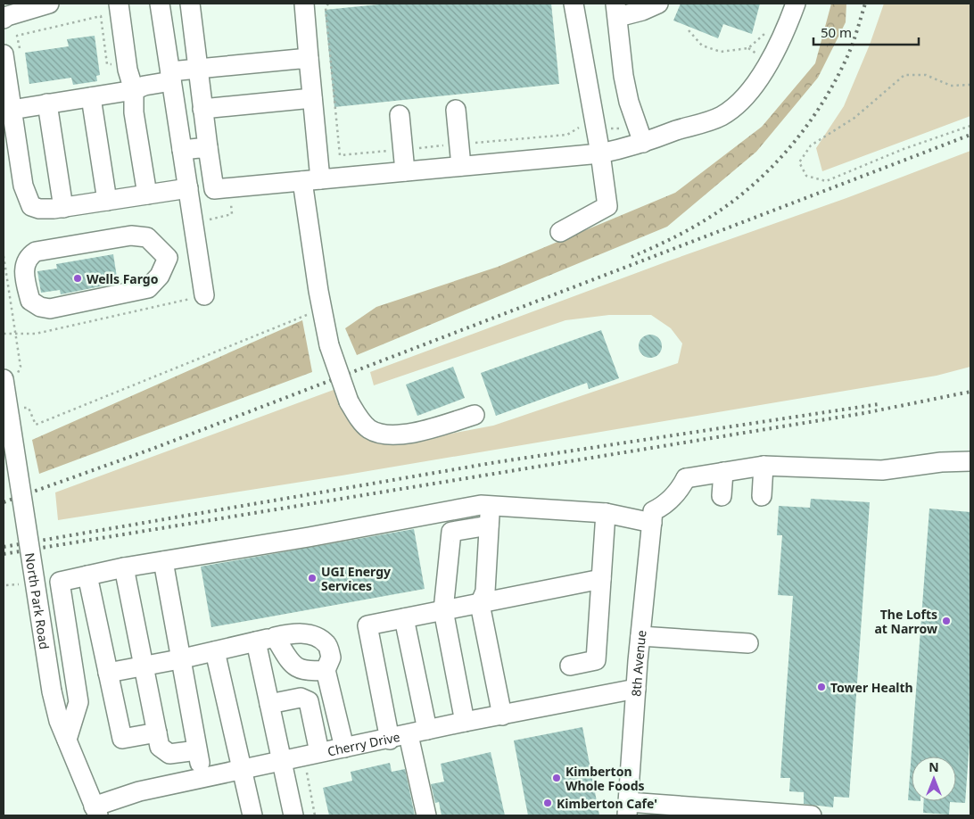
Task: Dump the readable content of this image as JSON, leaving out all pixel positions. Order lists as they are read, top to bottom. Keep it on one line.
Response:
{"streets":{"street":["North Park Road","8th Avenue","Cherry Drive"]},"crossings":[["North Park Road","Cherry Drive"],["8th Avenue","Cherry Drive"]],"places":["Wells Fargo","UGI Energy Services","The Lofts at Narrow","Tower Health","Kimberton Whole Foods","Kimberton Cafe'"],"scale_bar":"50 m","north":"top"}
